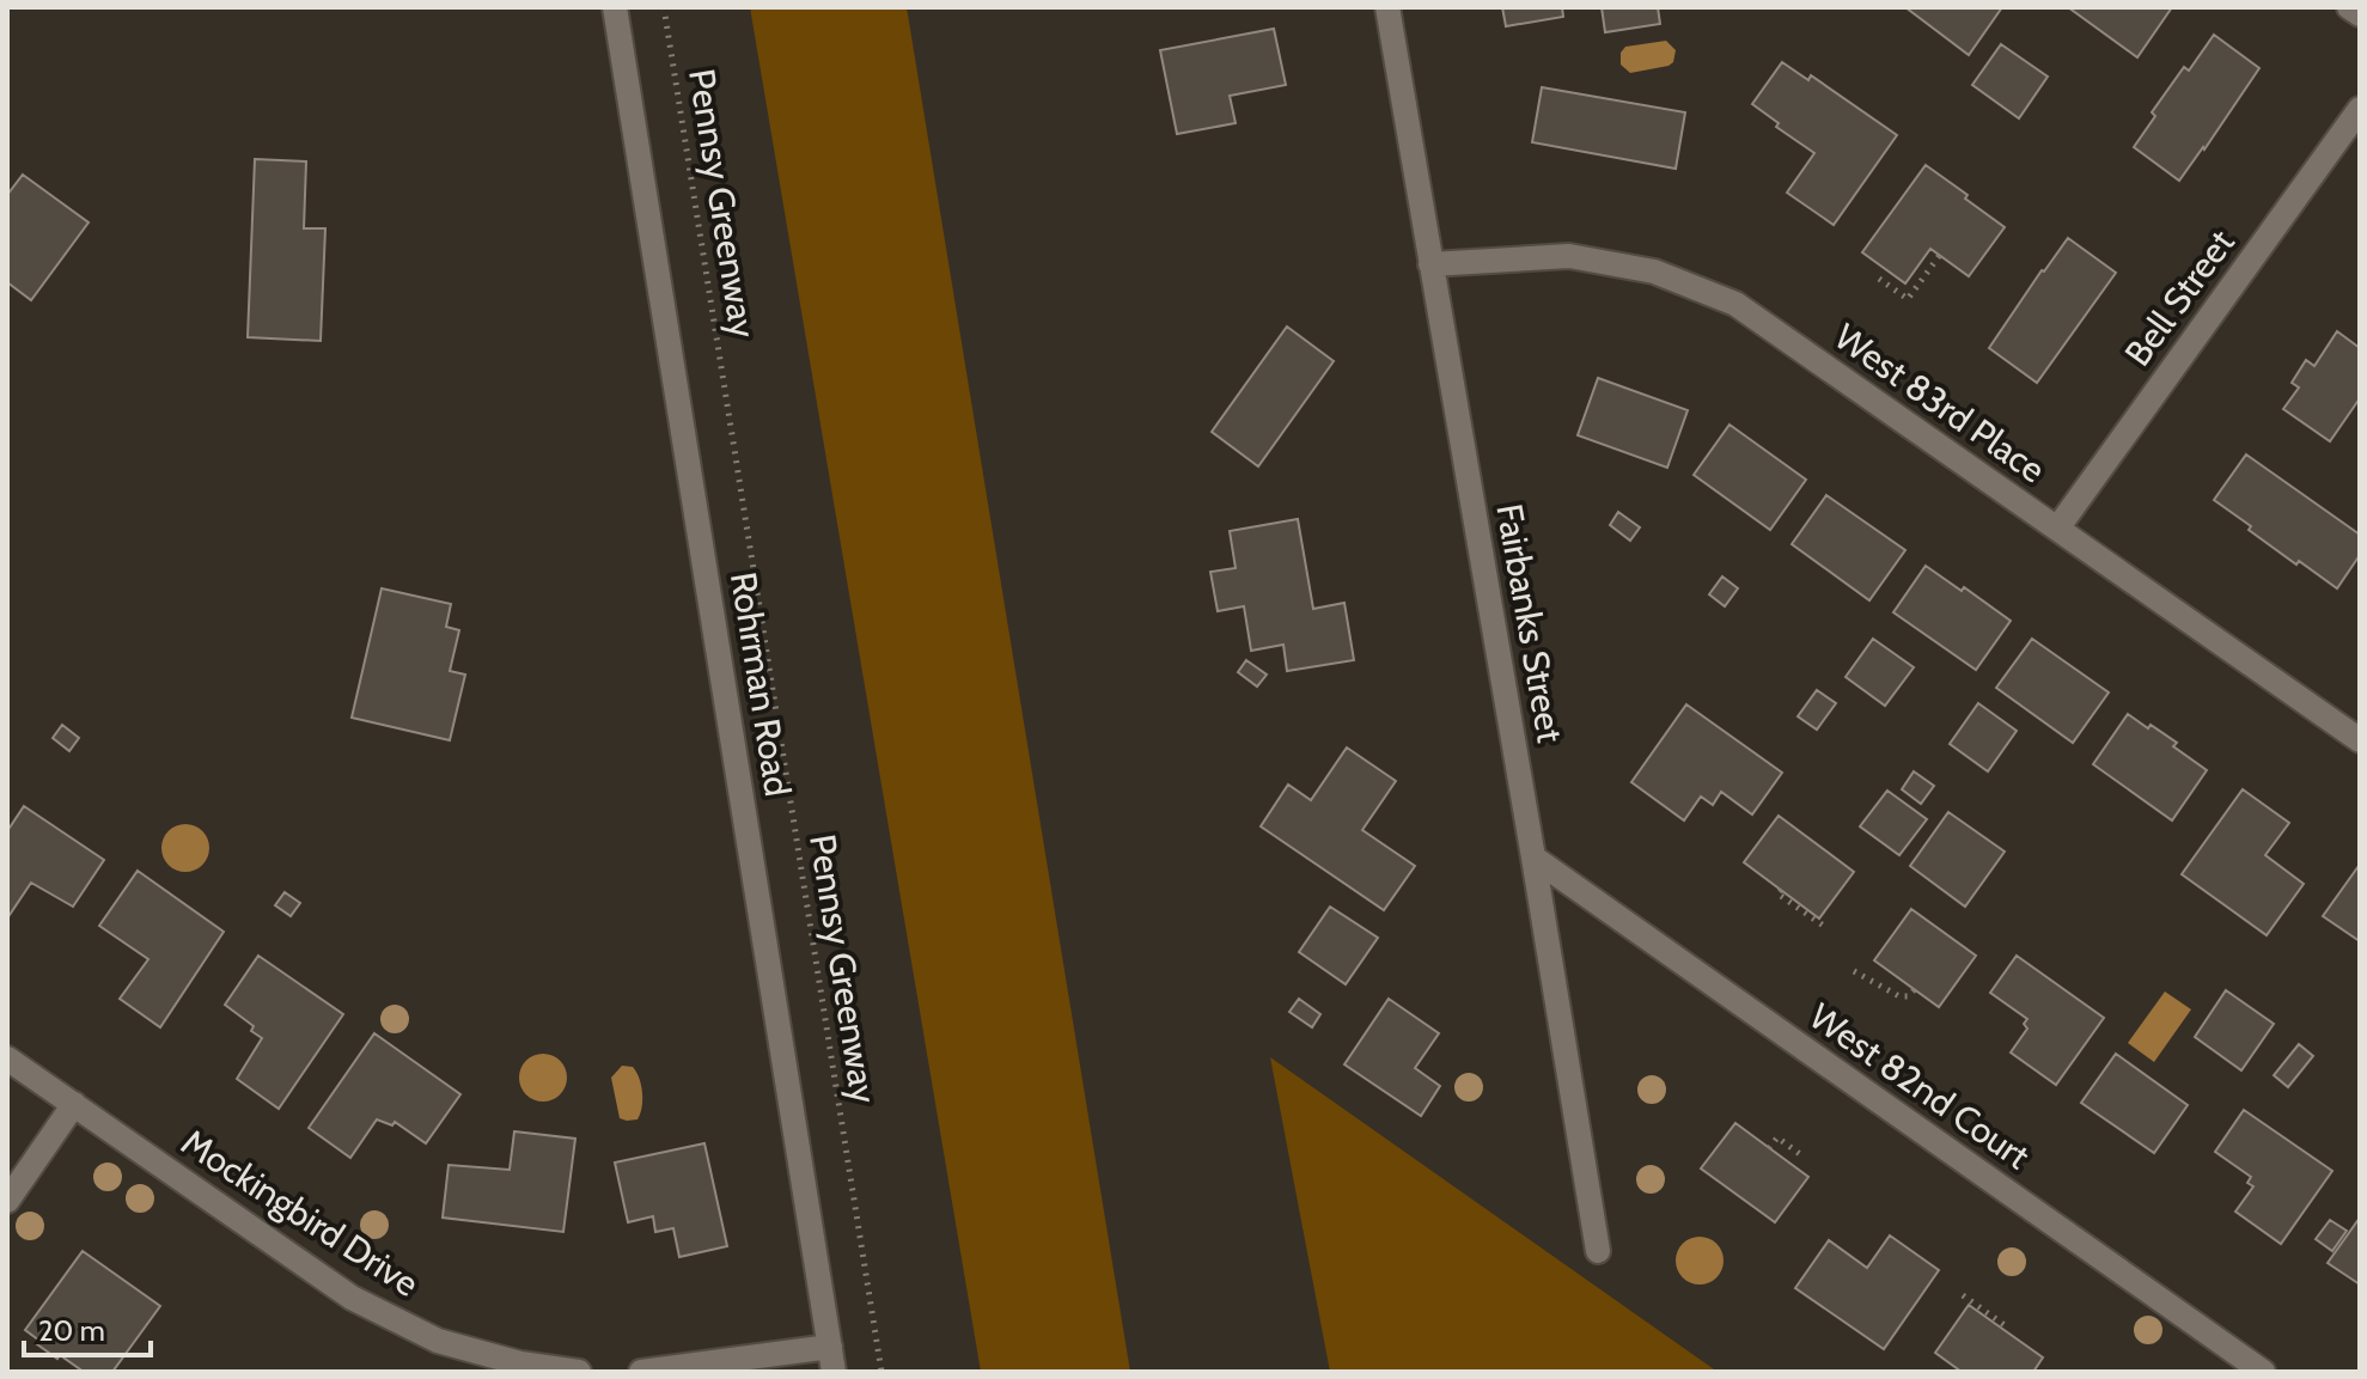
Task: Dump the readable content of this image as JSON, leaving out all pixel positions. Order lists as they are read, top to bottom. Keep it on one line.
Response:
{"streets":{"street":["Bell Street","West 83rd Place","Fairbanks Street","Rohrman Road","West 82nd Court","Mockingbird Drive"],"path":["Pennsy Greenway"]},"crossings":[["Bell Street","West 83rd Place"],["West 83rd Place","Fairbanks Street"],["Fairbanks Street","West 82nd Court"]],"scale_bar":"20 m"}
